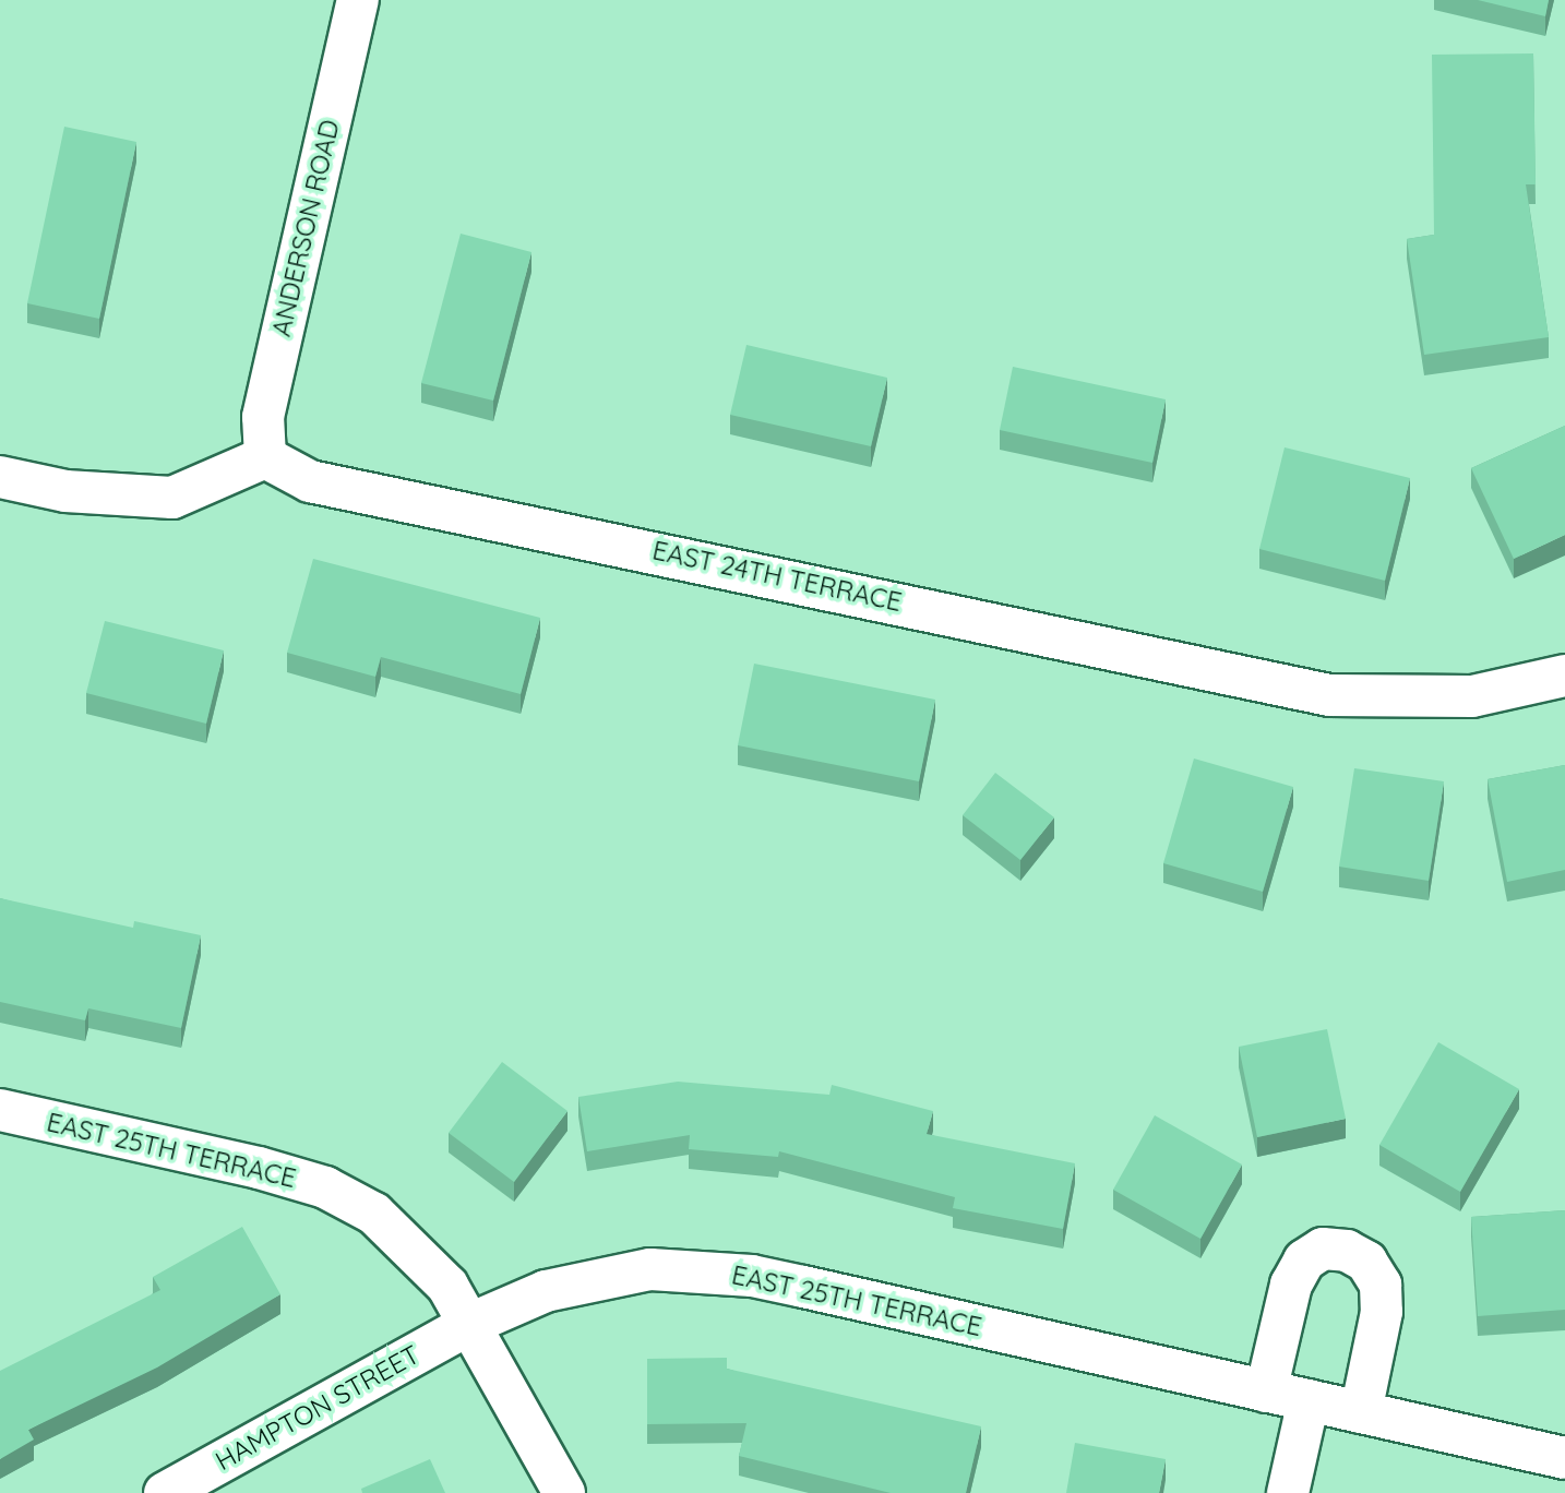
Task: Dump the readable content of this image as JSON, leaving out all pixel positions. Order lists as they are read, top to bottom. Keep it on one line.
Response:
{"streets":{"street":["ANDERSON ROAD","EAST 24TH TERRACE","EAST 25TH TERRACE","HAMPTON STREET"]},"crossings":[["ANDERSON ROAD","EAST 24TH TERRACE"],["EAST 25TH TERRACE","HAMPTON STREET"]]}
